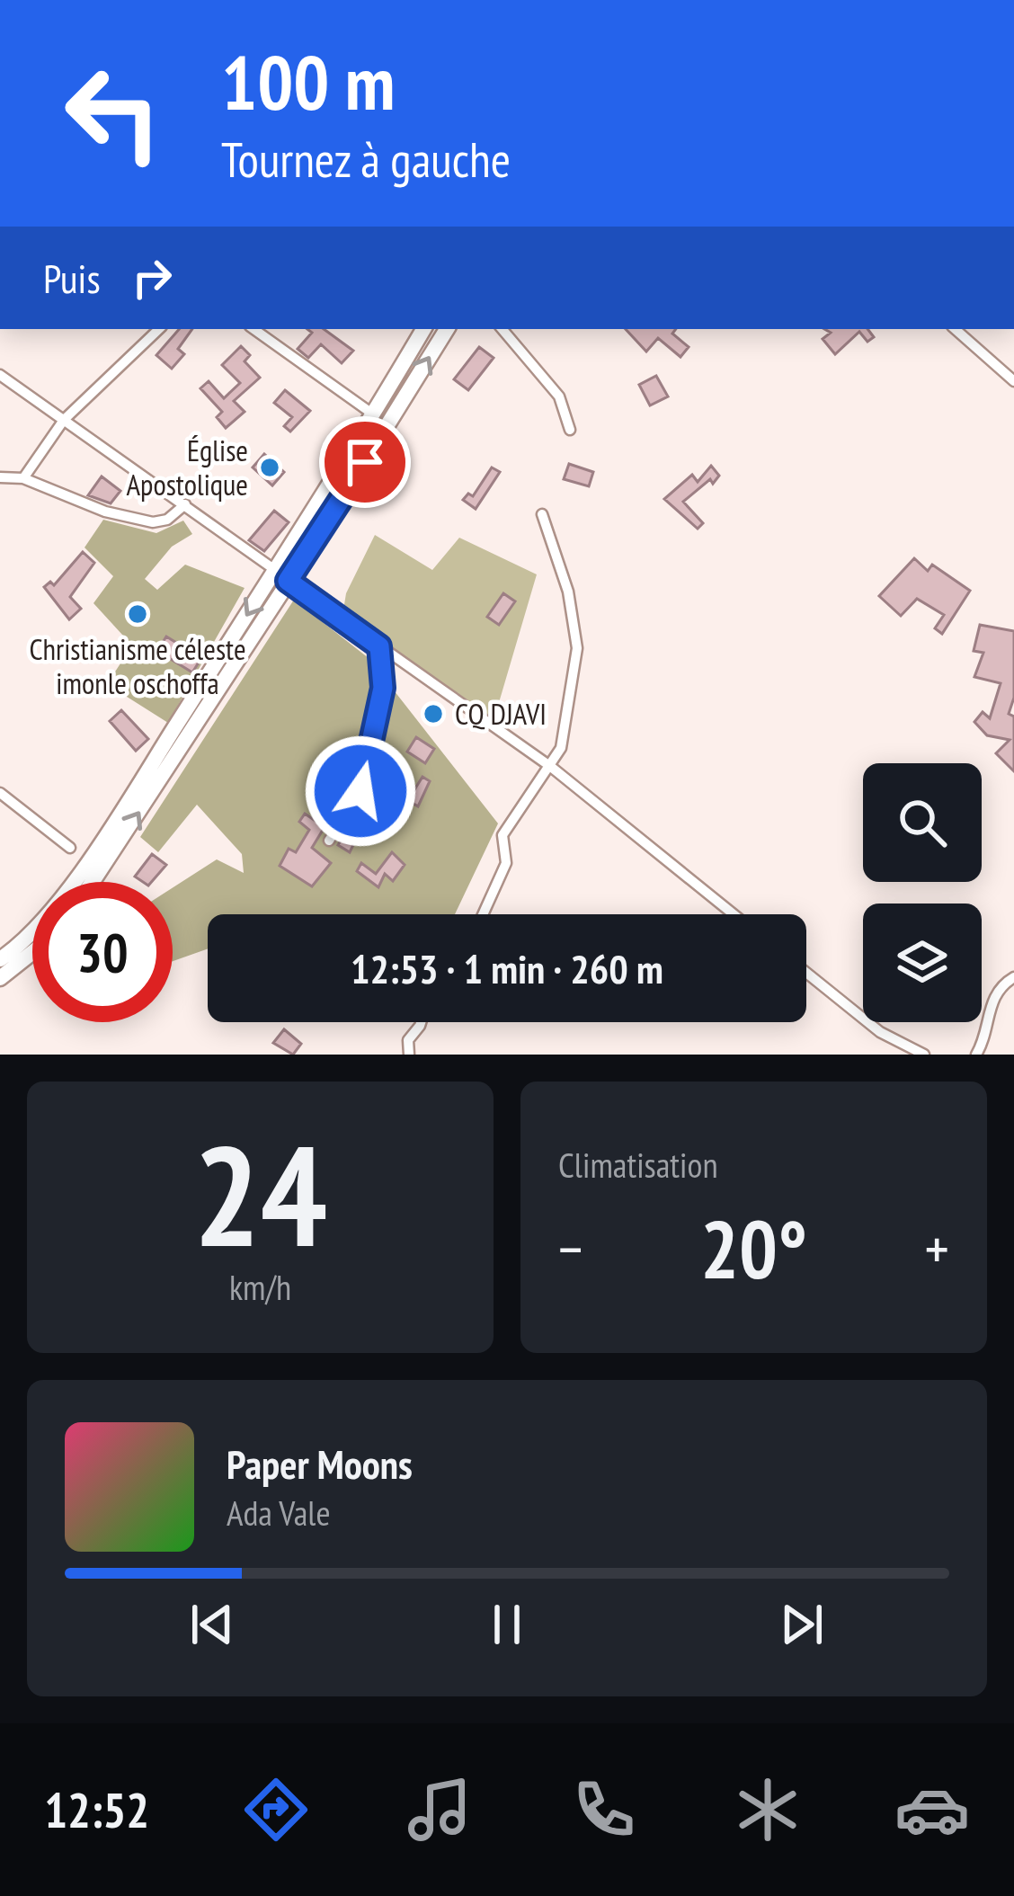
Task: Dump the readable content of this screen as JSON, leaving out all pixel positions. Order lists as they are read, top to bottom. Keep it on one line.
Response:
{"places":["Église Apostolique","Christianisme céleste imonle oschoffa","CQ DJAVI"],"page":{"turn":["100 m","Tournez à gauche"],"then":"Puis","limit":"30","trip":"12:53 · 1 min · 260 m","tile":[["24","km/h"],"Climatisation"],"heat":["−","20°","+"],"song":["Paper Moons","Ada Vale"],"tabs":"12:52"}}
